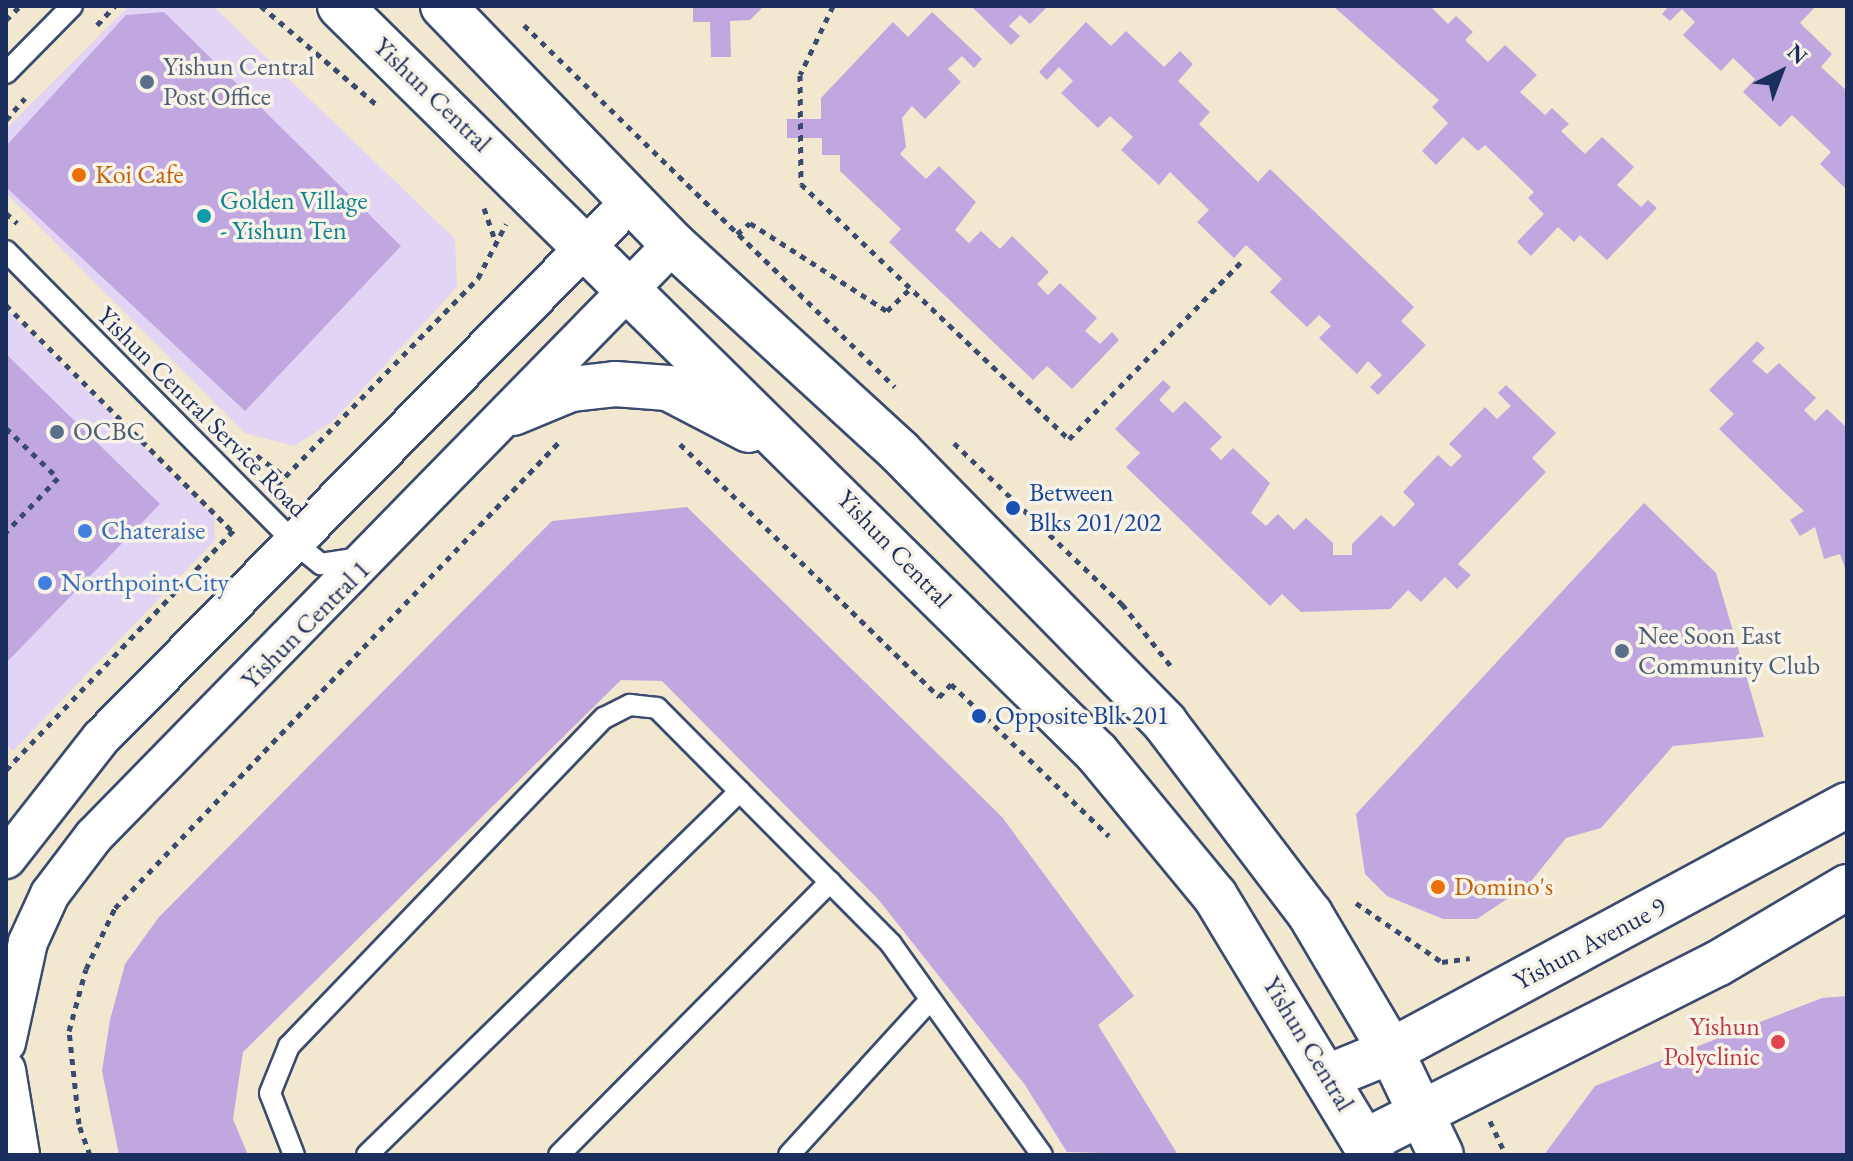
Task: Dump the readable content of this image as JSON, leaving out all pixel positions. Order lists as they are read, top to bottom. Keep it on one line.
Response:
{"streets":{"main road":["Yishun Central","Yishun Avenue 9"],"street":["Yishun Central 1"],"lane":["Yishun Central Service Road"]},"crossings":[["Yishun Central","Yishun Central 1"],["Yishun Central","Yishun Avenue 9"],["Yishun Central Service Road","Yishun Central 1"]],"places":["Yishun Central Post Office","Koi Cafe","Golden Village - Yishun Ten","OCBC","Between Blks 201/202","Chateraise","Northpoint City","Nee Soon East Community Club","Opposite Blk 201","Domino's","Yishun Polyclinic"],"north":"top right"}
